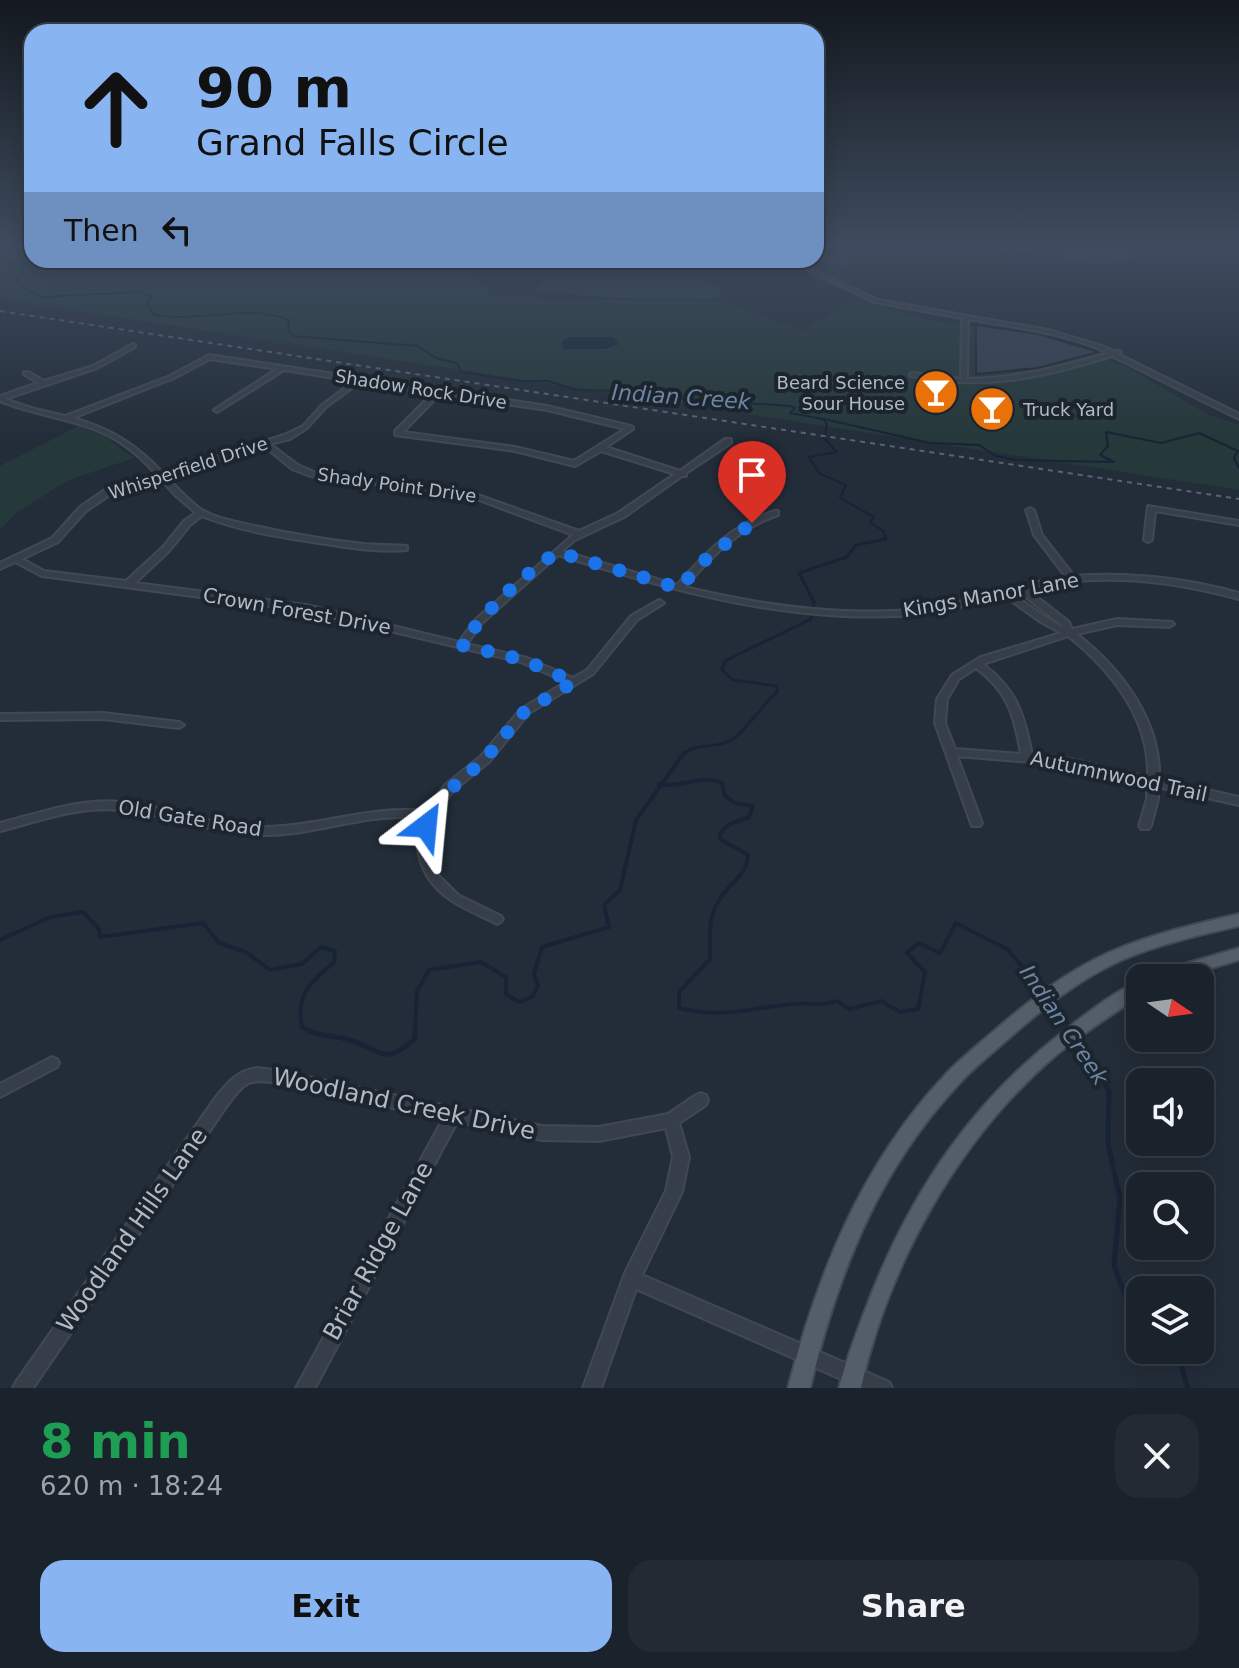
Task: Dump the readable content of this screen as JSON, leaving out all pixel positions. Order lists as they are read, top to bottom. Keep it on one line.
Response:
{"streets":{"street":["Shadow Rock Drive","Whisperfield Drive","Shady Point Drive","Kings Manor Lane","Crown Forest Drive","Autumnwood Trail","Old Gate Road","Woodland Creek Drive","Woodland Hills Lane","Briar Ridge Lane"]},"crossings":[["Shadow Rock Drive","Whisperfield Drive"],["Whisperfield Drive","Shady Point Drive"],["Whisperfield Drive","Crown Forest Drive"],["Woodland Creek Drive","Woodland Hills Lane"],["Woodland Creek Drive","Briar Ridge Lane"]],"water":["Indian Creek"],"places":{"bar":["Beard Science Sour House","Truck Yard"]},"north":"right","page":{"turn":["90 m","Grand Falls Circle"],"then":"Then","heading":["8 min","620 m · 18:24"],"buttons":["Exit","Share"]}}
